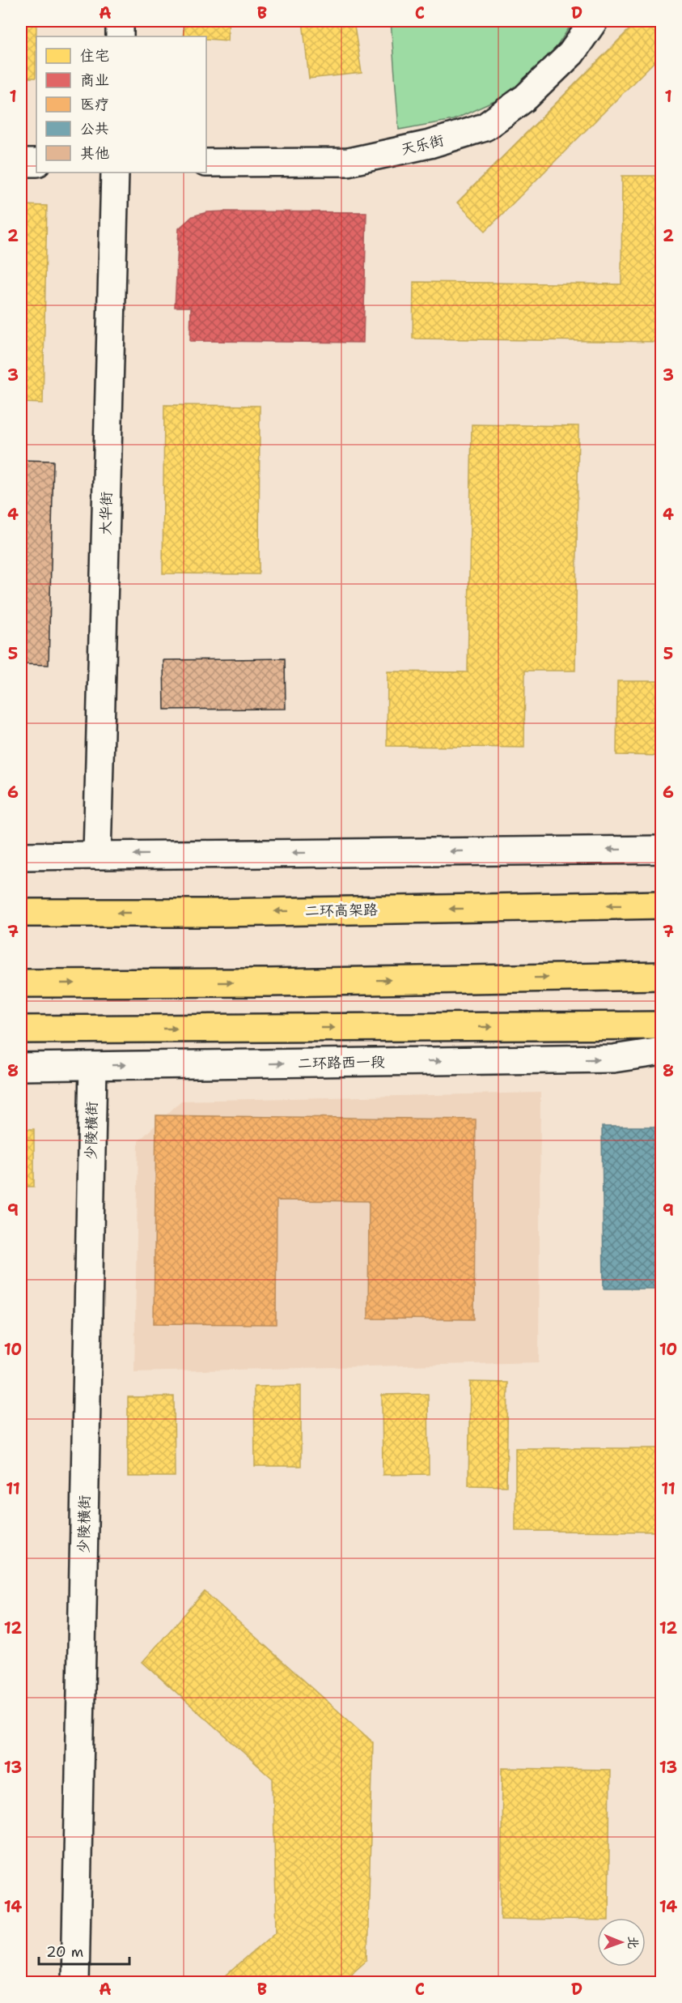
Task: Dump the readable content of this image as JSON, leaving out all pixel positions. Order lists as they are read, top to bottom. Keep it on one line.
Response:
{"streets":{"highway":["二环高架路"],"street":["天乐街","大华街","二环路西一段","少陵横街"]},"crossings":[["二环路西一段","少陵横街"]],"legend":["住宅","商业","医疗","公共","其他"],"scale_bar":"20 m","north":"right","grid":{"columns":["A","B","C","D"],"rows":["1","2","3","4","5","6","7","8","9","10","11","12","13","14"]}}
